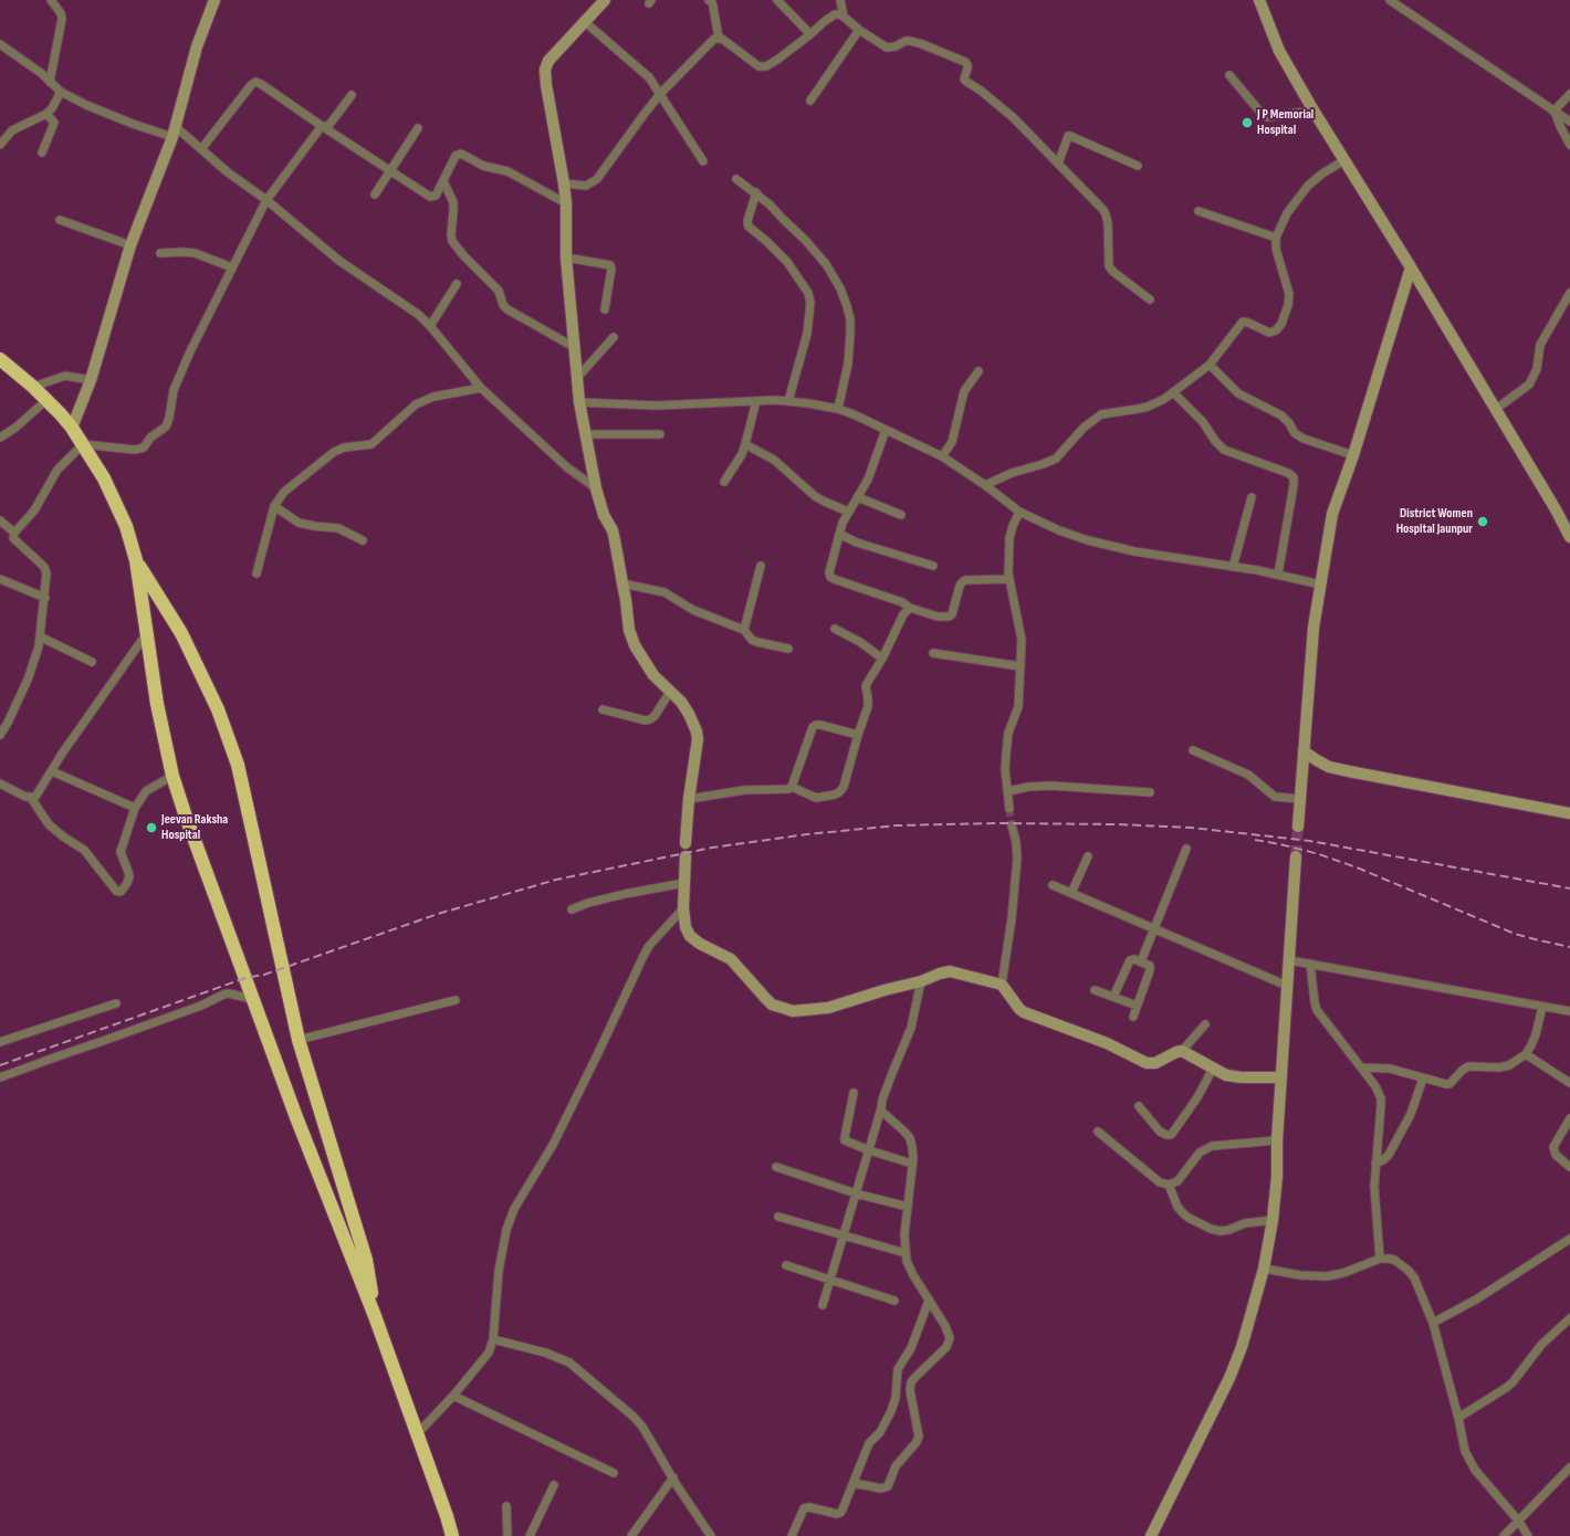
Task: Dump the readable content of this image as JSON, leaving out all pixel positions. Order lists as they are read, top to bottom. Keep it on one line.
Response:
{"places":["J P Memorial Hospital","District Women Hospital Jaunpur","Jeevan Raksha Hospital"]}
